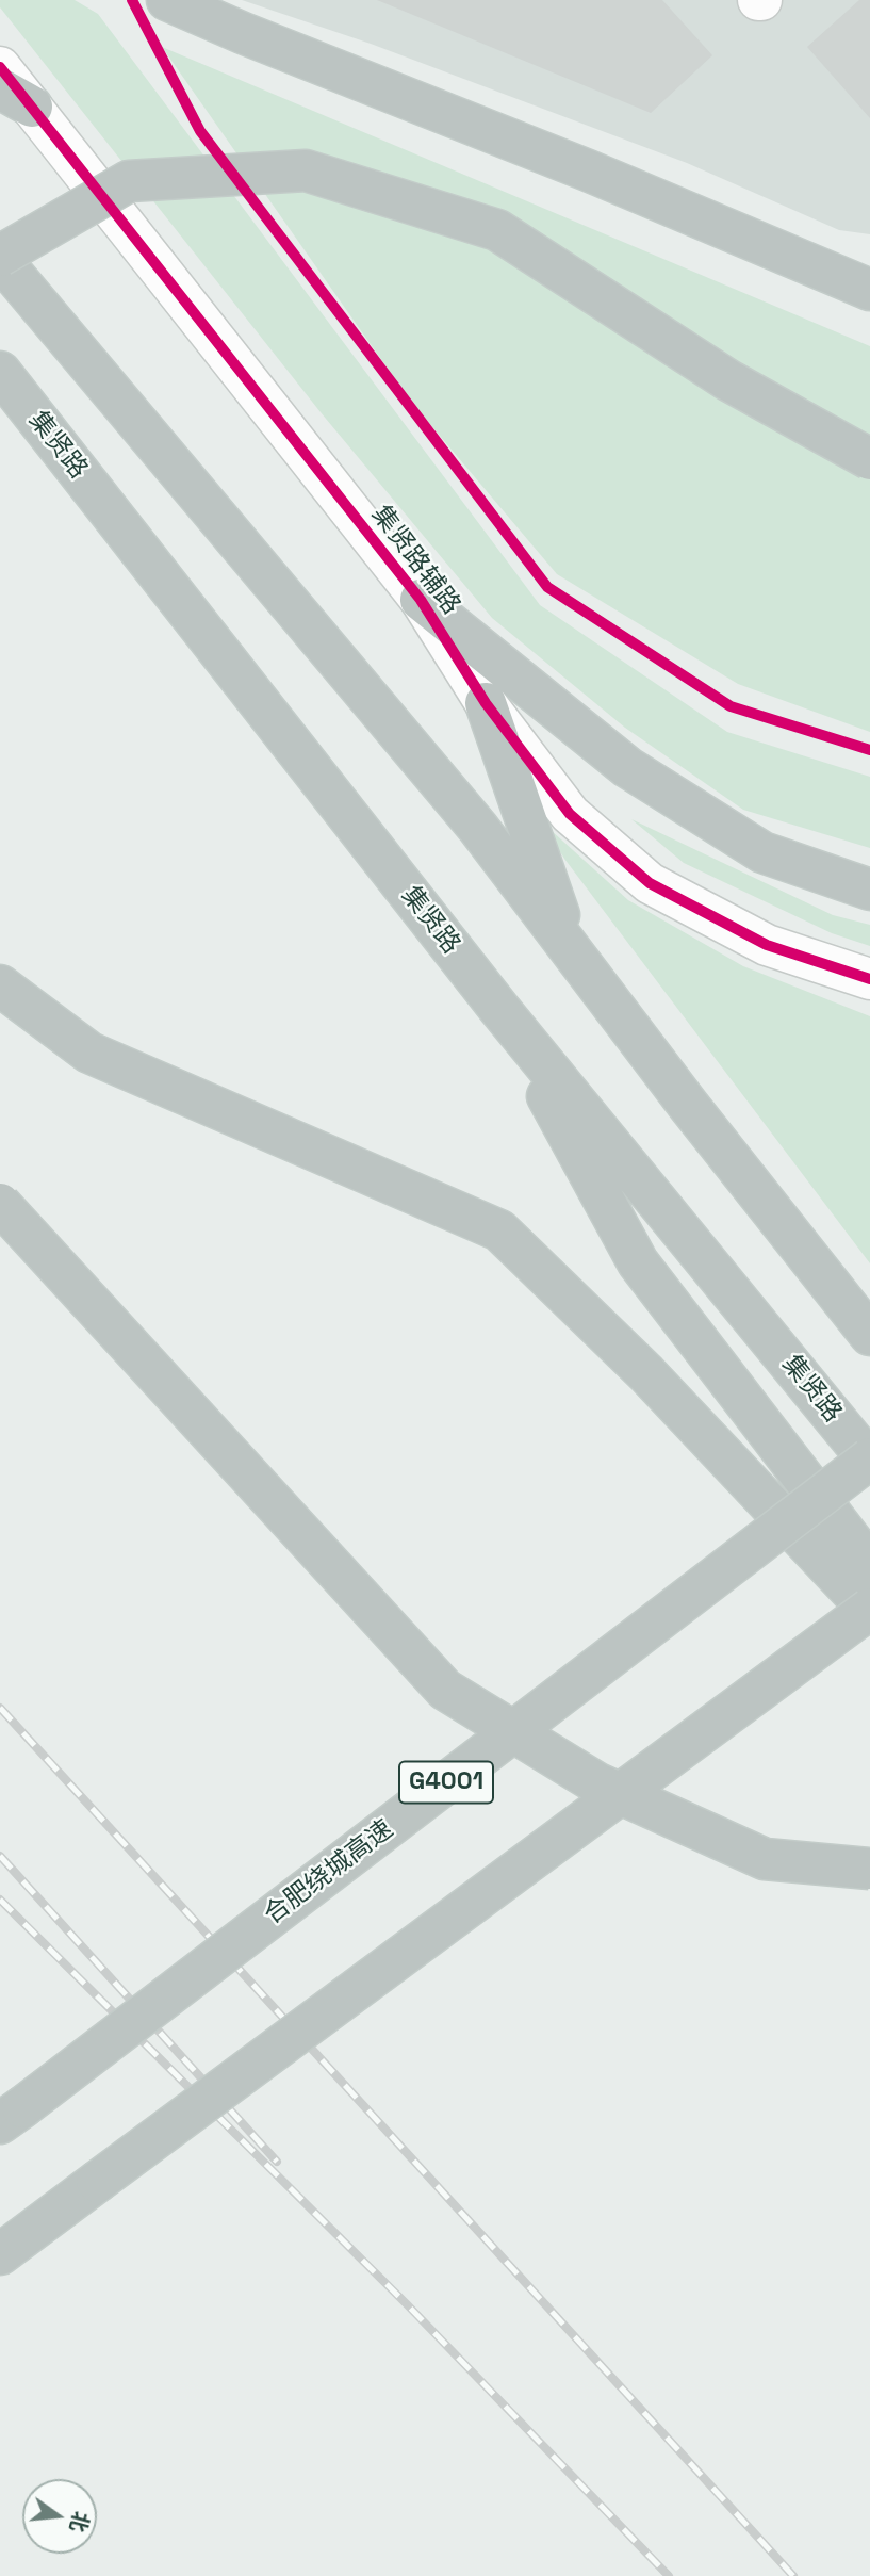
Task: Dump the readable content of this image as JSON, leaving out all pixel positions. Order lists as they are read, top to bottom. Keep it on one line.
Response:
{"streets":{"highway":["集贤路","G4001","合肥绕城高速"],"street":["集贤路辅路"]},"crossings":[["集贤路","合肥绕城高速"]],"north":"right"}
